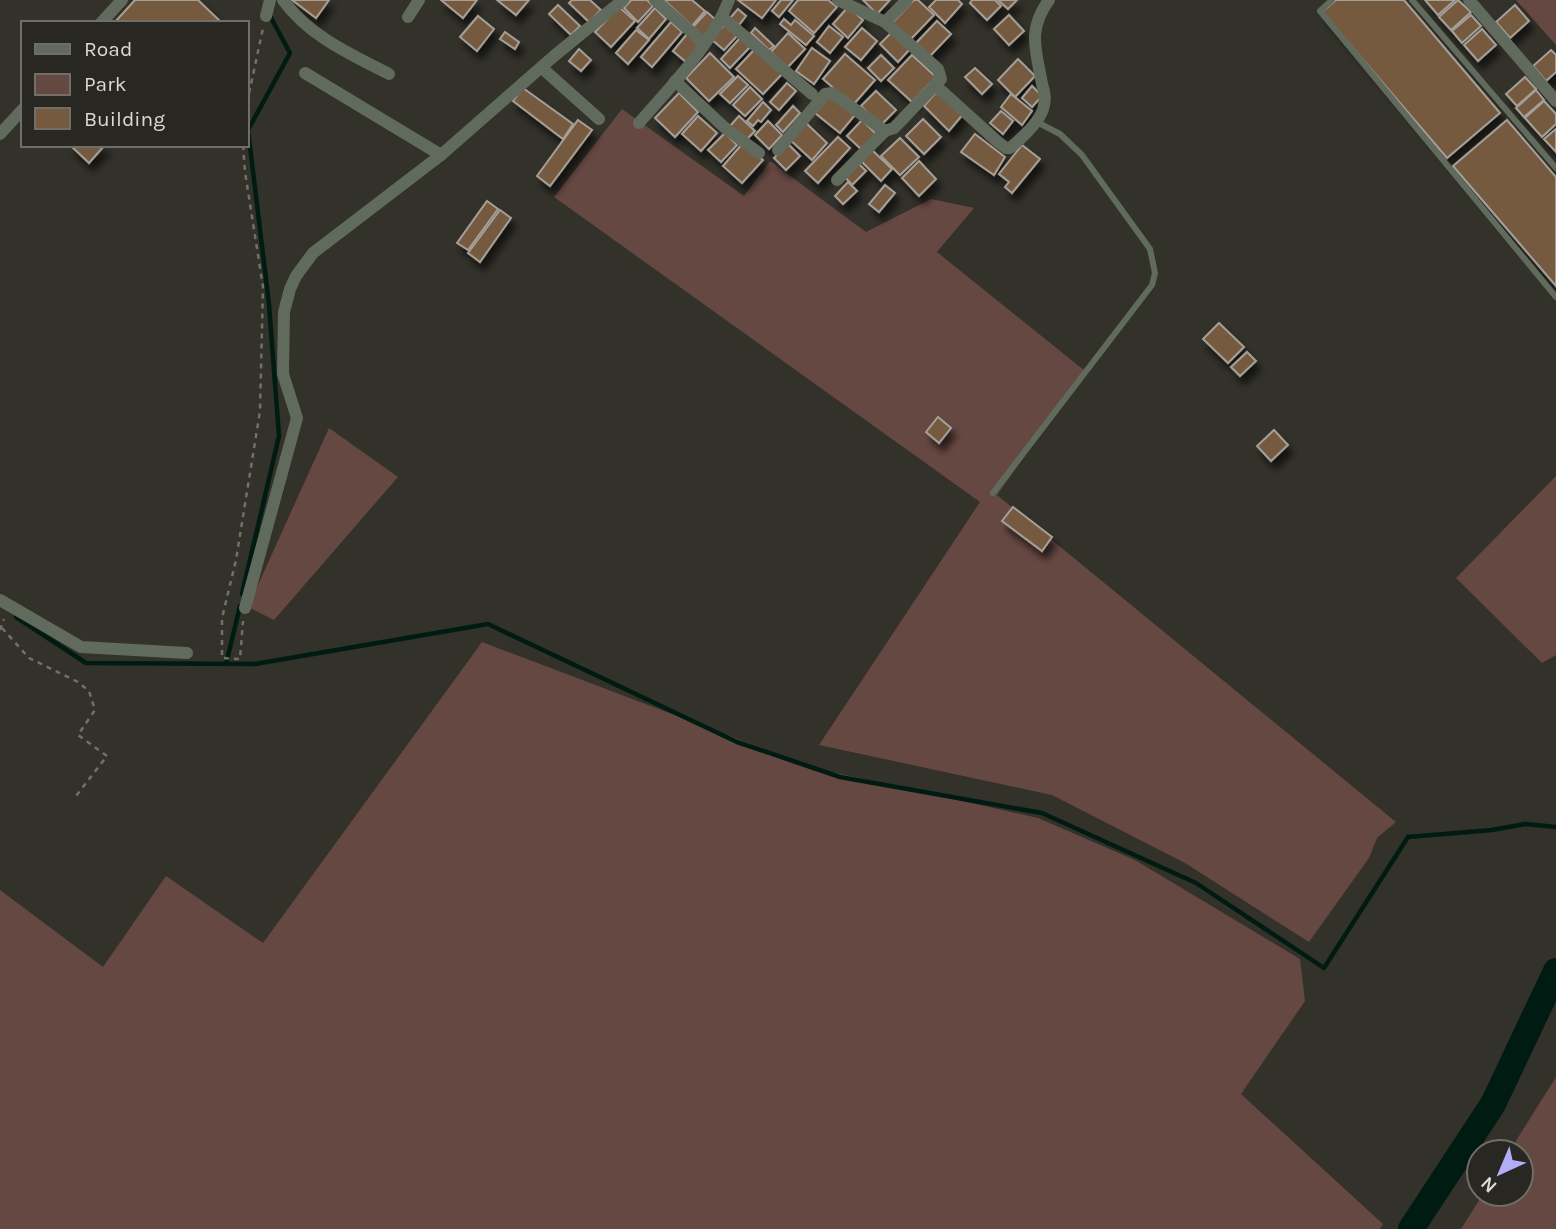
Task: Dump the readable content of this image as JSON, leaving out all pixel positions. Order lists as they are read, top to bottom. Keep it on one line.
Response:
{"legend":["Road","Park","Building"],"north":"bottom left"}
